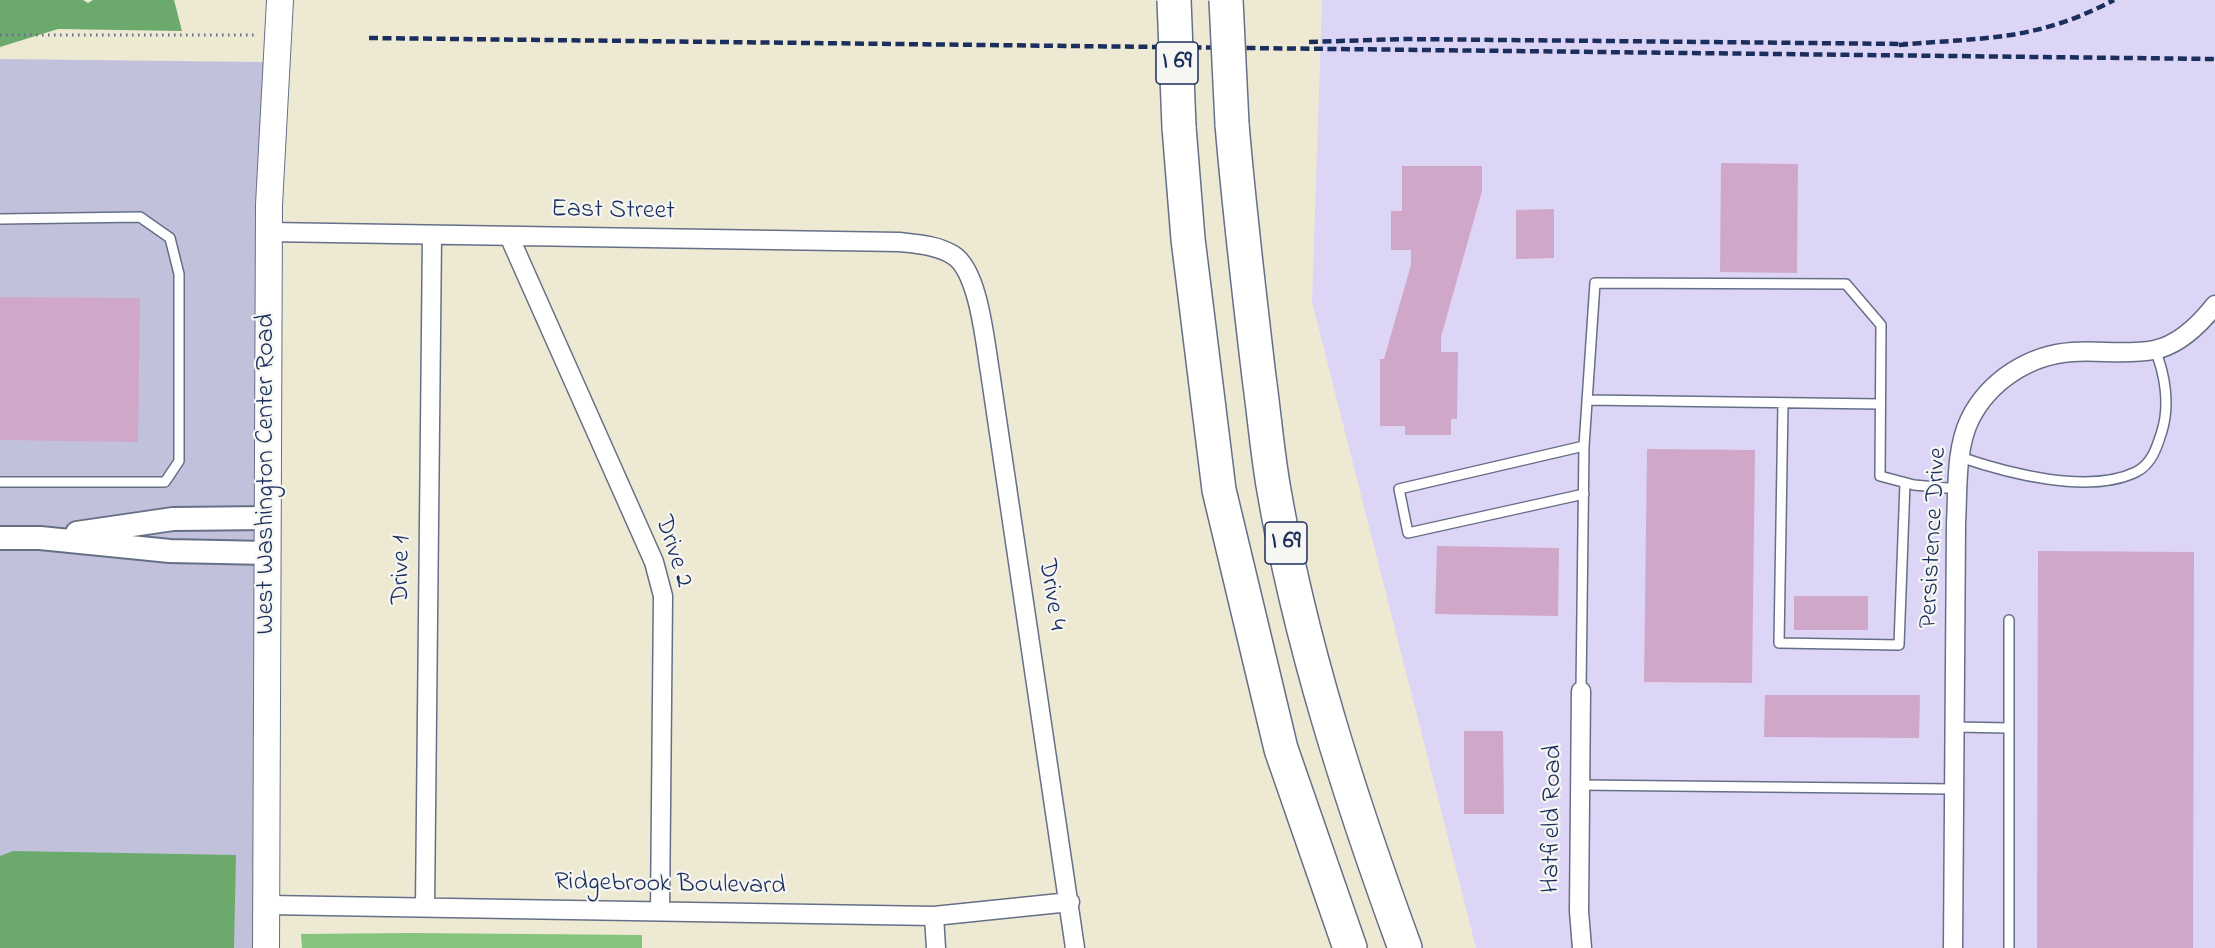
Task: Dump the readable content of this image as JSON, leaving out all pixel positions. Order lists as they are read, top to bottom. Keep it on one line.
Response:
{"streets":{"highway":["I 69"],"main road":["West Washington Center Road"],"street":["East Street","Persistence Drive","Drive 2","Drive 1","Drive 4","Hatfield Road","Ridgebrook Boulevard"]},"crossings":[["East Street","West Washington Center Road"],["East Street","Drive 2"],["East Street","Drive 1"],["East Street","Drive 4"],["West Washington Center Road","Ridgebrook Boulevard"],["Drive 2","Ridgebrook Boulevard"],["Drive 1","Ridgebrook Boulevard"],["Drive 4","Ridgebrook Boulevard"]]}
